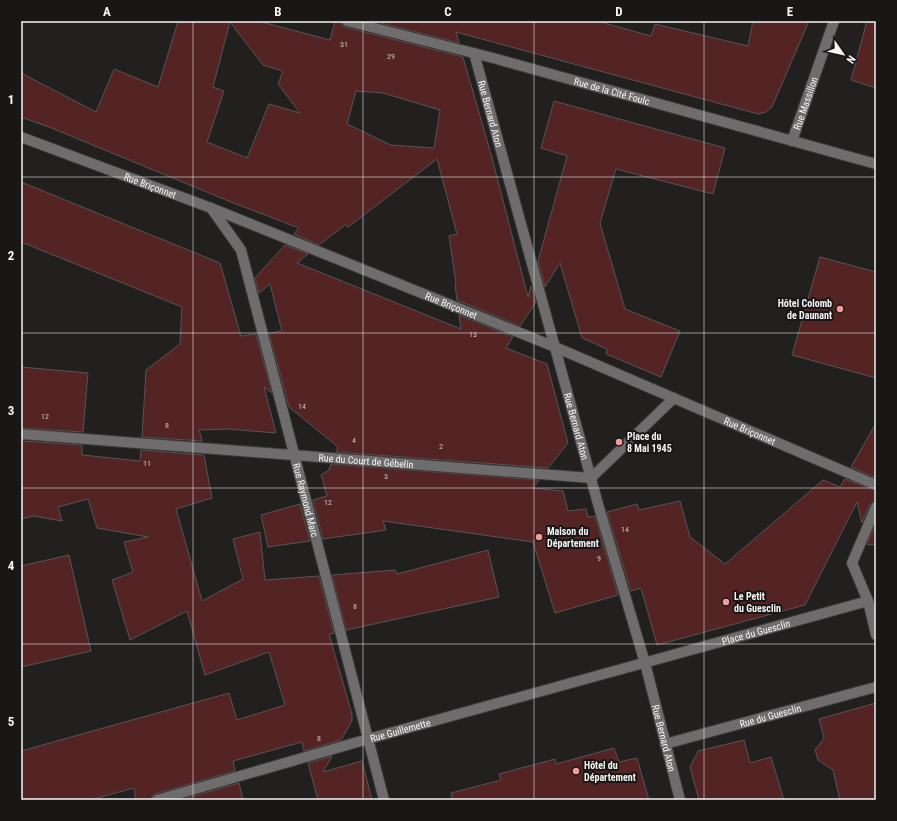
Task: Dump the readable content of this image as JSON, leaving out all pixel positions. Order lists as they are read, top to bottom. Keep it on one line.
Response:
{"streets":{"street":["Rue de la Cité Foulc","Rue Massillon","Rue Bernard Aton","Rue Briçonnet","Rue du Court de Gébelin","Rue Raymond Marc","Place du Guesclin","Rue du Guesclin","Rue Guillemette"]},"crossings":[["Rue de la Cité Foulc","Rue Massillon"],["Rue de la Cité Foulc","Rue Bernard Aton"],["Rue Bernard Aton","Rue Briçonnet"],["Rue Bernard Aton","Rue du Court de Gébelin"],["Rue Bernard Aton","Place du Guesclin"],["Rue Bernard Aton","Rue du Guesclin"],["Rue Bernard Aton","Rue Guillemette"],["Rue Briçonnet","Rue Raymond Marc"],["Rue du Court de Gébelin","Rue Raymond Marc"],["Rue Raymond Marc","Rue Guillemette"],["Place du Guesclin","Rue Guillemette"]],"places":["Hôtel Colomb de Daunant","Place du 8 Mai 1945","Maison du Département","Le Petit du Guesclin","Hôtel du Département"],"house_numbers":["31","29","13","14","12","8","4","2","11","3","12","14","9","8","8"],"north":"bottom right","grid":{"columns":["A","B","C","D","E"],"rows":["1","2","3","4","5"]}}
